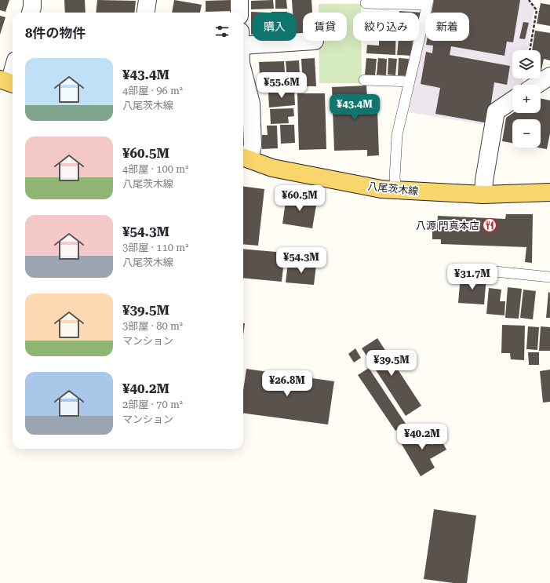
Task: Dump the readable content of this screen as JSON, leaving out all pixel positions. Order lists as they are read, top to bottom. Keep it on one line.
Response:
{"streets":{"main road":["八尾茨木線"]},"places":{"restaurant":["八源 門真本店"]},"page":{"chip":["購入","賃貸","絞り込み","新着"],"heading":"8件の物件","map_buttons":["+","−"],"list":[{"name":"¥43.4M","note":"4部屋 · 96 m² · 八尾茨木線"},{"name":"¥60.5M","note":"4部屋 · 100 m² · 八尾茨木線"},{"name":"¥54.3M","note":"3部屋 · 110 m² · 八尾茨木線"},{"name":"¥39.5M","note":"3部屋 · 80 m² · マンション"},{"name":"¥40.2M","note":"2部屋 · 70 m² · マンション"}],"price":["¥55.6M","¥43.4M","¥60.5M","¥54.3M","¥31.7M","¥39.5M","¥26.8M","¥40.2M"]}}
